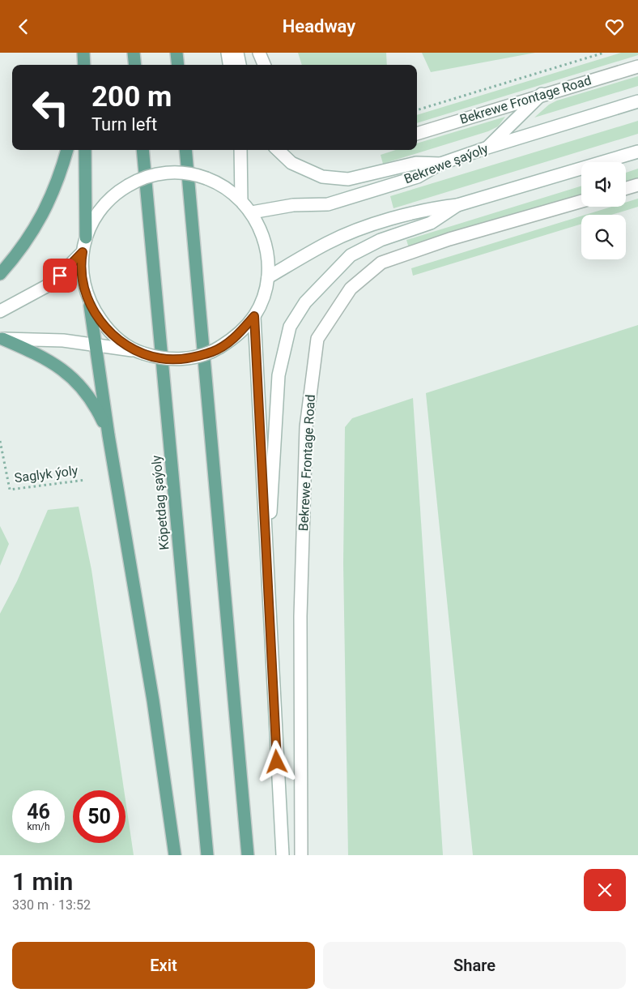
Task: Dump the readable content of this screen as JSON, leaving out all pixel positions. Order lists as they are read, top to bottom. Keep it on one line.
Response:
{"streets":{"main road":["Bekrewe Frontage Road","Bekrewe şaýoly","Köpetdag şaýoly"],"path":["Saglyk ýoly"]},"page":{"header":"Headway","turn":["200 m","Turn left"],"speed":"46 km/h","limit":"50","heading":["1 min","330 m · 13:52"],"buttons":["Exit","Share"]}}
